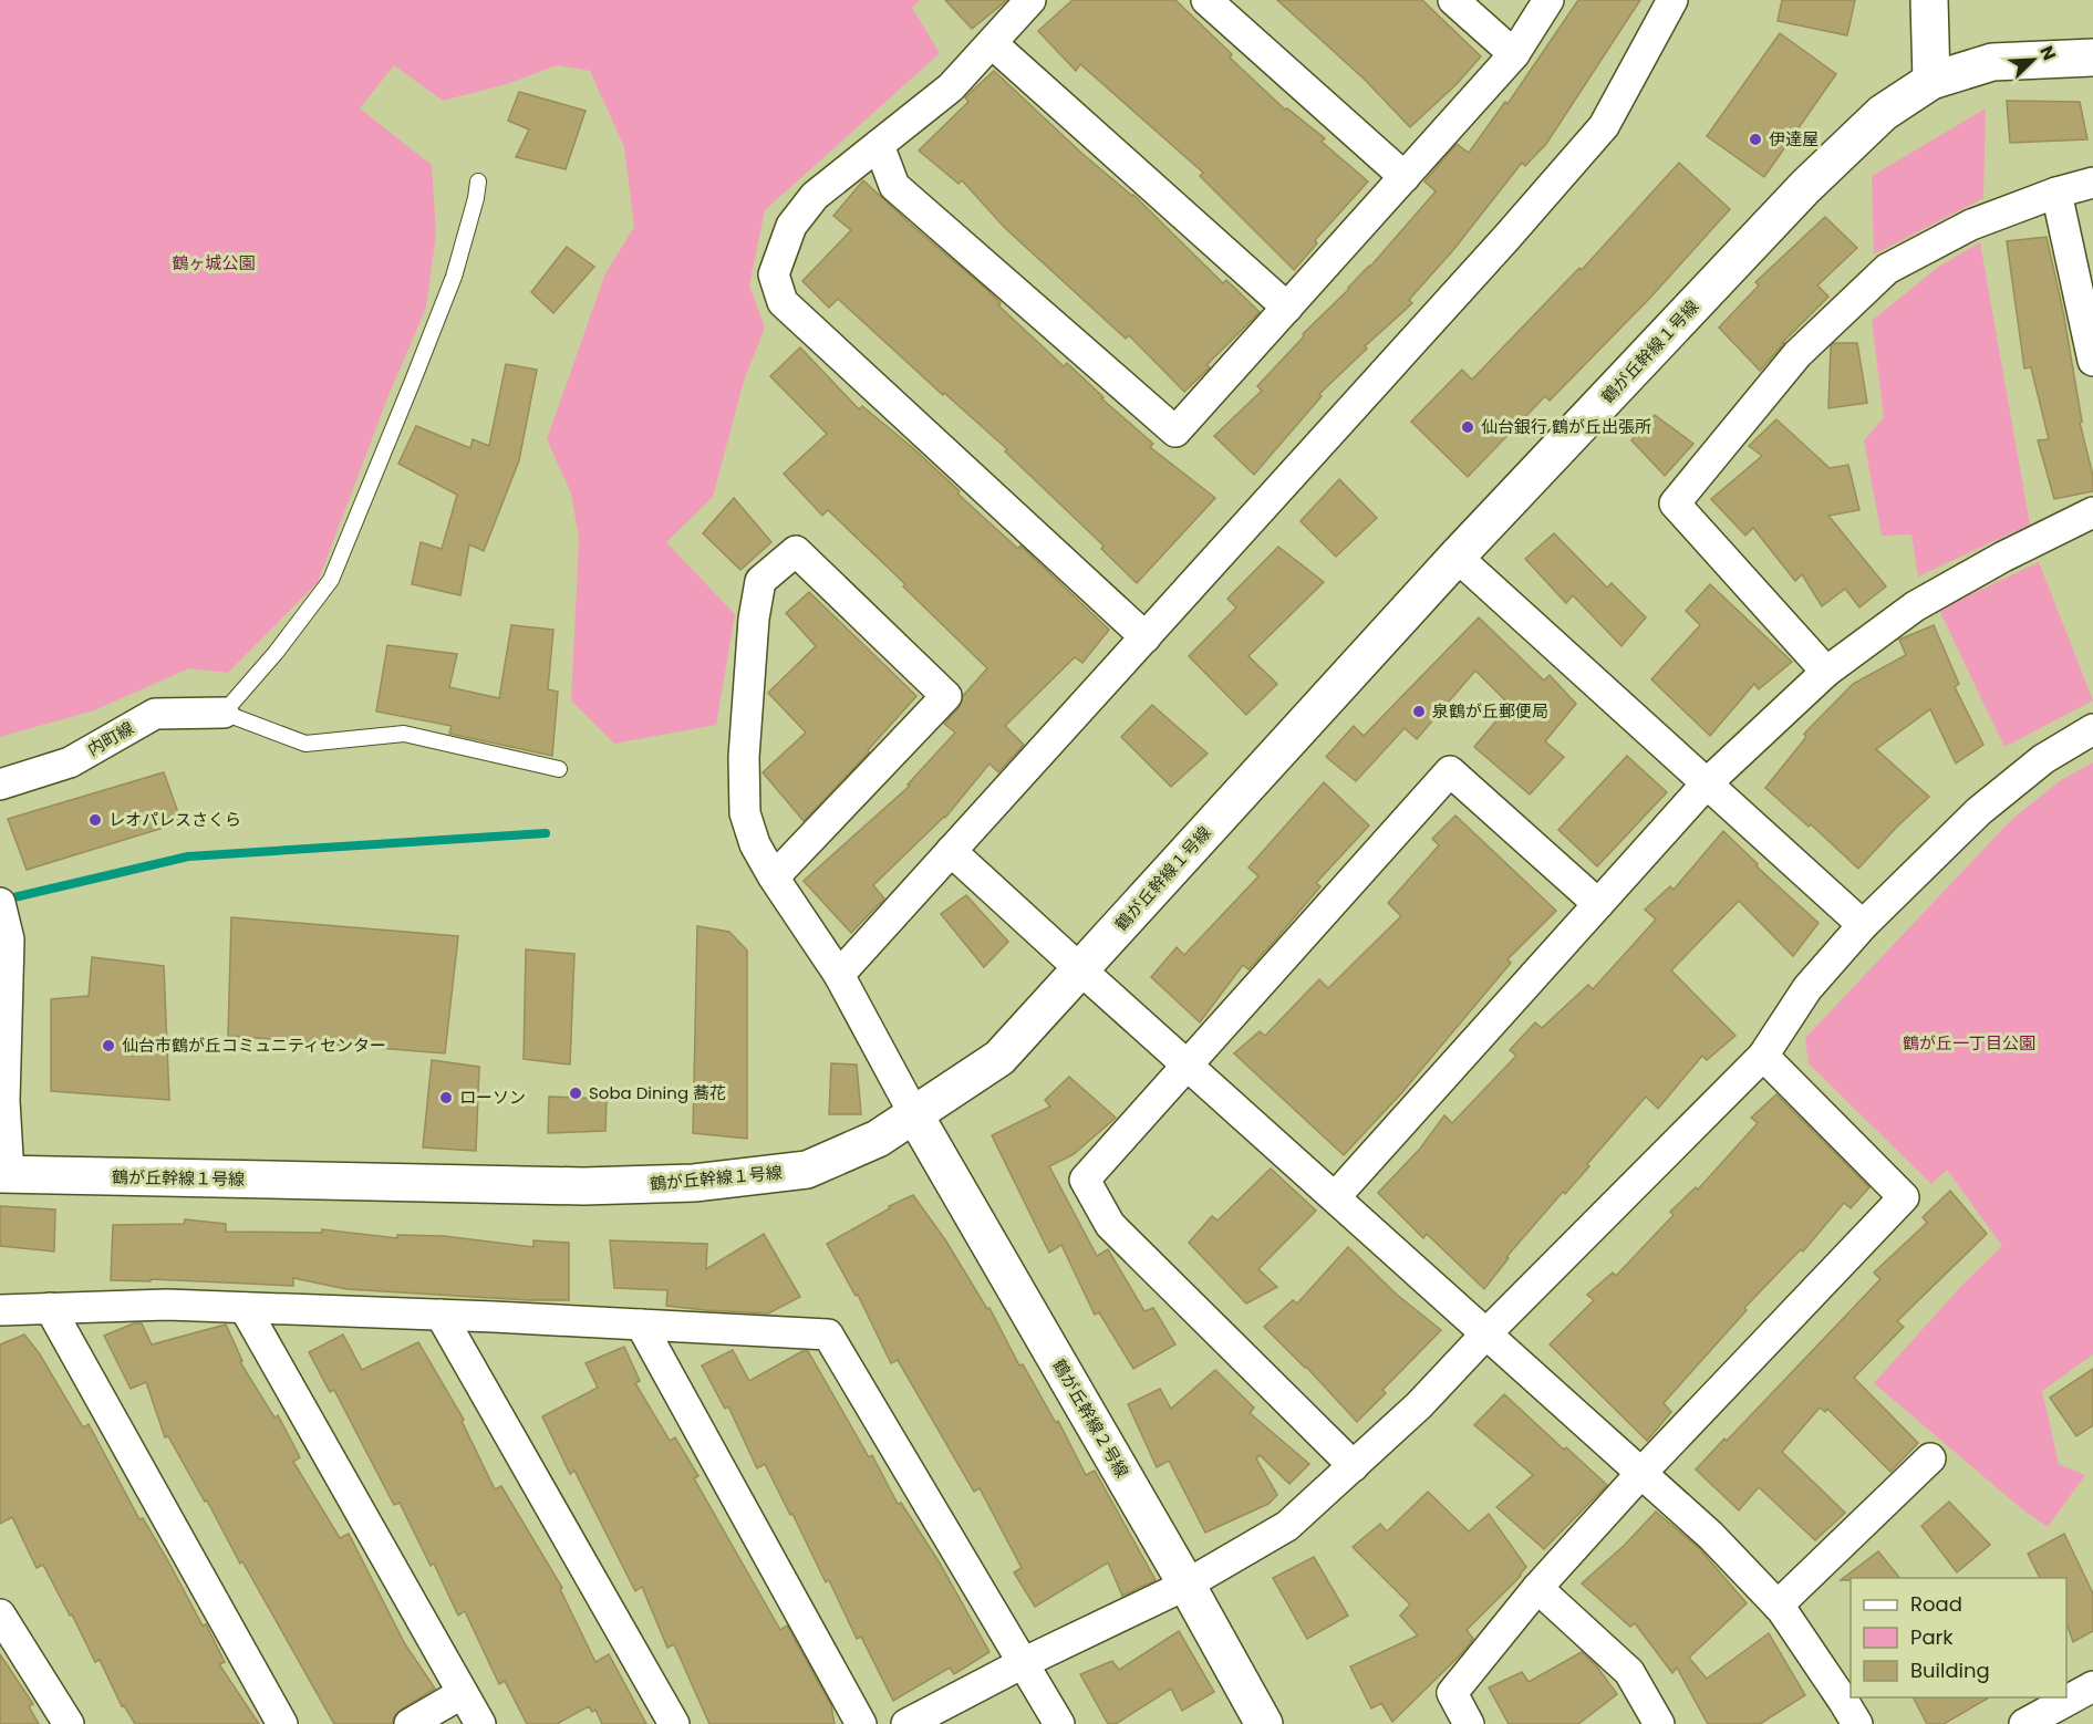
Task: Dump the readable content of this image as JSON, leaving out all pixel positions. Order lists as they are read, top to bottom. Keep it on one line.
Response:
{"streets":{"street":["鶴が丘幹線１号線","内町線","鶴が丘幹線２号線"]},"crossings":[["鶴が丘幹線１号線","鶴が丘幹線２号線"]],"parks":["鶴ヶ城公園","鶴が丘一丁目公園"],"places":["伊達屋","仙台銀行 鶴が丘出張所","泉鶴が丘郵便局","レオパレスさくら","仙台市鶴が丘コミュニティセンター","Soba Dining 蕎花","ローソン"],"legend":["Road","Park","Building"],"north":"top right"}
